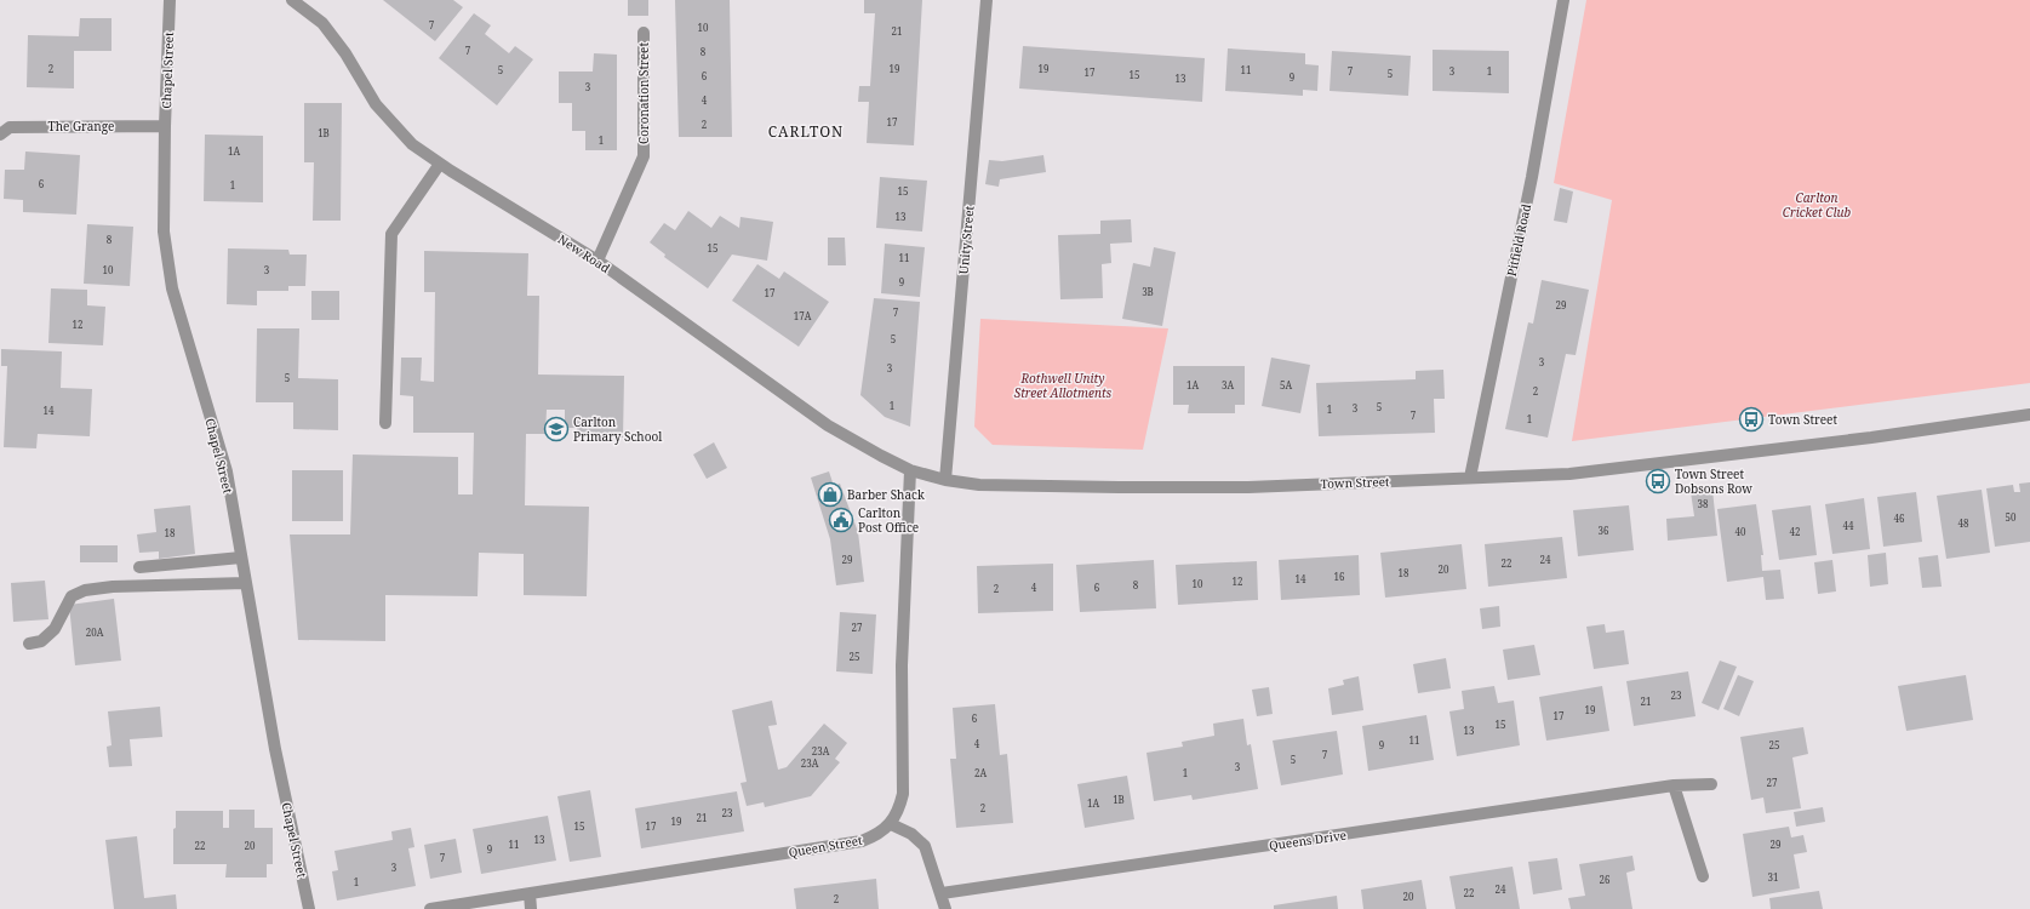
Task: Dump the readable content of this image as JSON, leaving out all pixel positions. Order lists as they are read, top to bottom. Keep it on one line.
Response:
{"streets":{"street":["Chapel Street","Coronation Street","The Grange","Unity Street","Pitfield Road","New Road","Town Street","Queens Drive","Queen Street"]},"crossings":[["Chapel Street","The Grange"],["Coronation Street","New Road"],["Unity Street","Town Street"],["Pitfield Road","Town Street"],["New Road","Town Street"],["New Road","Queen Street"],["Town Street","Queen Street"]],"districts":["CARLTON"],"parks":["Carlton Cricket Club","Rothwell Unity Street Allotments"],"places":{"bus stop":["Town Street","Town Street Dobsons Row"],"school or university":["Carlton Primary School"],"shop":["Barber Shack"],"public building":["Carlton Post Office"]},"house_numbers":["7","10","21","7","8","2","19","19","5","11","7","3","1","17","5","15","6","9","13","3","4","17","2","1B","1","1A","6","1","15","13","8","15","11","10","3","9","3B","17","29","7","17A","12","5","3","3","5","1A","3A","5A","2","1","5","3","1","14","7","1","38","50","46","48","44","36","40","42","18","29","24","22","20","18","16","14","12","10","8","4","6","2","27","20A","25","23","21","19","17","6","15","13","11","4","9","25","23A","7","5","23A","3","2A","1","27","1B","1A","2","23","21","19","15","17","13","11","29","22","20","9","7","3","31","26","1","24","22","20","2"]}
